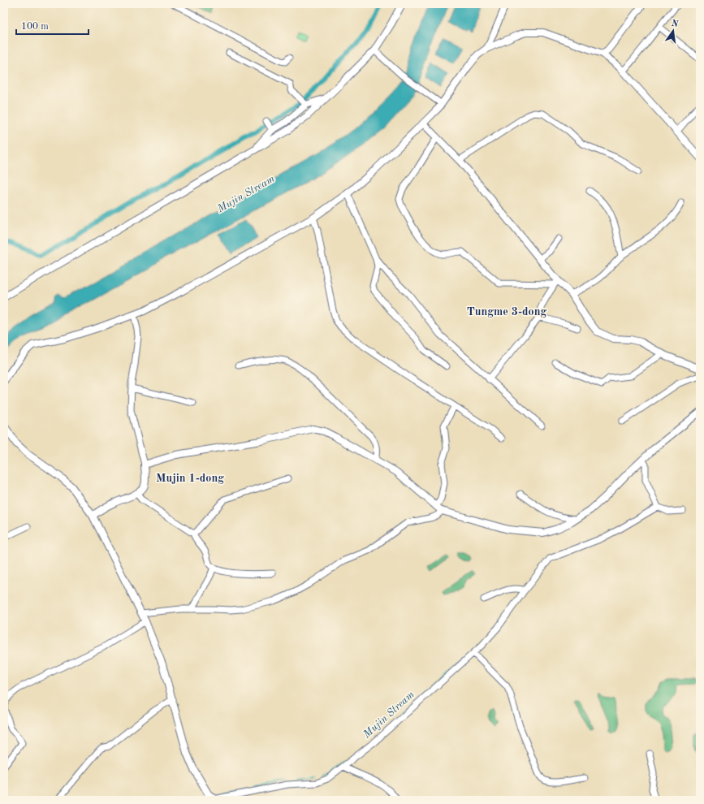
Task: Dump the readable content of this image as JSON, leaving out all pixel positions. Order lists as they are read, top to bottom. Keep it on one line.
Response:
{"districts":["Tungme 3-dong","Mujin 1-dong"],"water":["Mujin Stream"],"scale_bar":"100 m","north":"top"}
